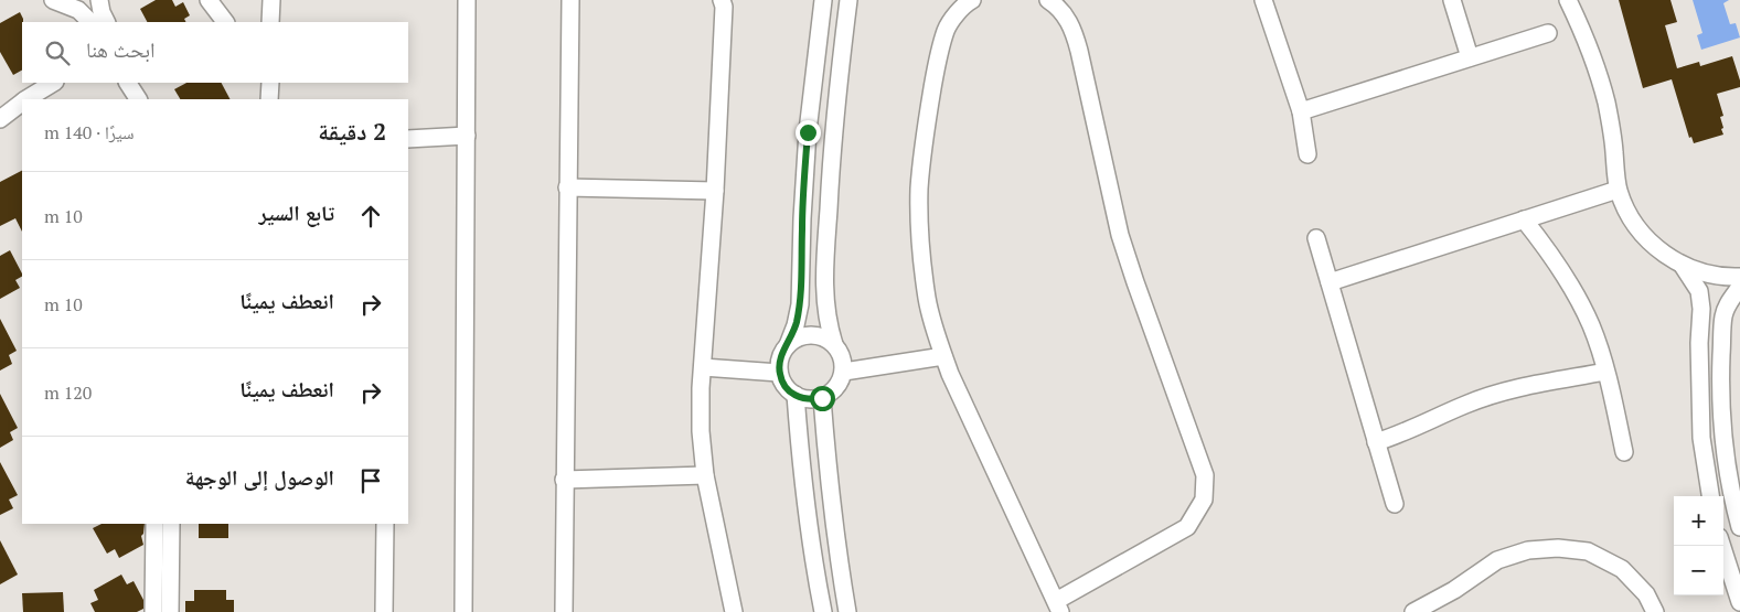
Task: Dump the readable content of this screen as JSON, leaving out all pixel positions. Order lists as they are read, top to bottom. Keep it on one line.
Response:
{"page":{"search":"ابحث هنا","heading":["2 دقيقة","سيرًا · 140 m"],"list":[["تابع السير","10 m"],["انعطف يمينًا","10 m"],["انعطف يمينًا","120 m"],"الوصول إلى الوجهة"],"map_buttons":["+","−"]}}
